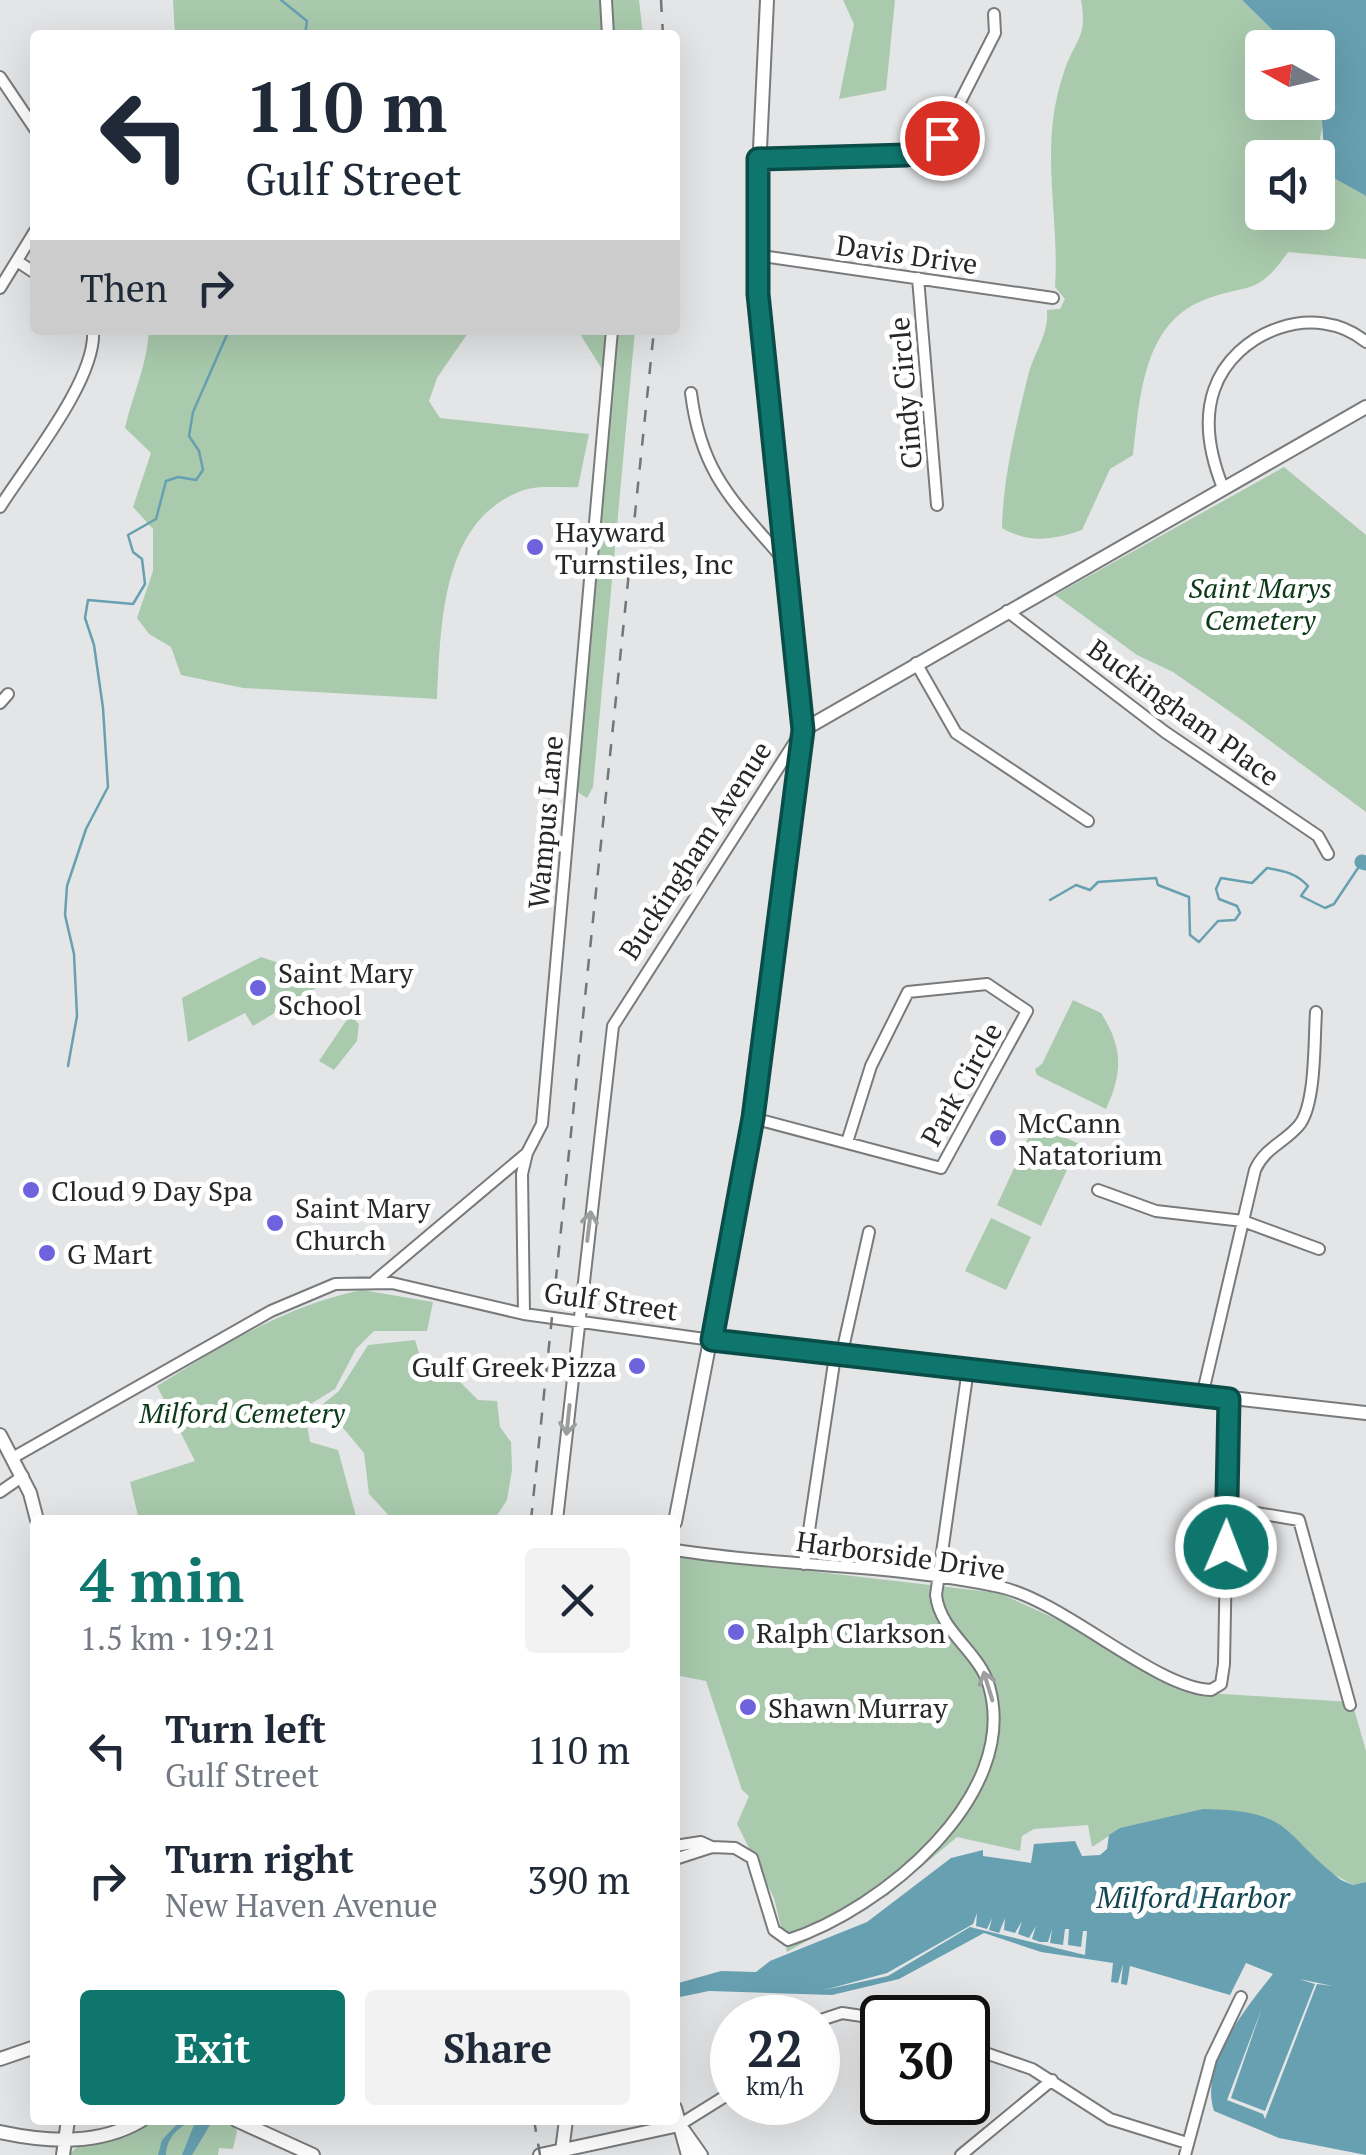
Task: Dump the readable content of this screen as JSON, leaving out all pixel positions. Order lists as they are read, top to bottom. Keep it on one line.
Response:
{"streets":{"main road":["Buckingham Avenue","Gulf Street"],"street":["Davis Drive","Cindy Circle","Buckingham Place","Wampus Lane","Park Circle","Harborside Drive"]},"crossings":[["Davis Drive","Cindy Circle"],["Buckingham Place","Buckingham Avenue"],["Wampus Lane","Gulf Street"],["Buckingham Avenue","Gulf Street"]],"water":["Milford Harbor"],"parks":["Saint Marys Cemetery","Milford Cemetery"],"places":["Hayward Turnstiles, Inc","Saint Mary School","McCann Natatorium","Cloud 9 Day Spa","Saint Mary Church","G Mart","Gulf Greek Pizza","Ralph Clarkson","Shawn Murray"],"north":"left","page":{"turn":["110 m","Gulf Street"],"then":"Then","heading":["4 min","1.5 km · 19:21"],"list":[{"name":"Turn left","note":"Gulf Street","value":"110 m"},{"name":"Turn right","note":"New Haven Avenue","value":"390 m"}],"buttons":["Exit","Share"],"speed":"22 km/h","limit":"30"}}
